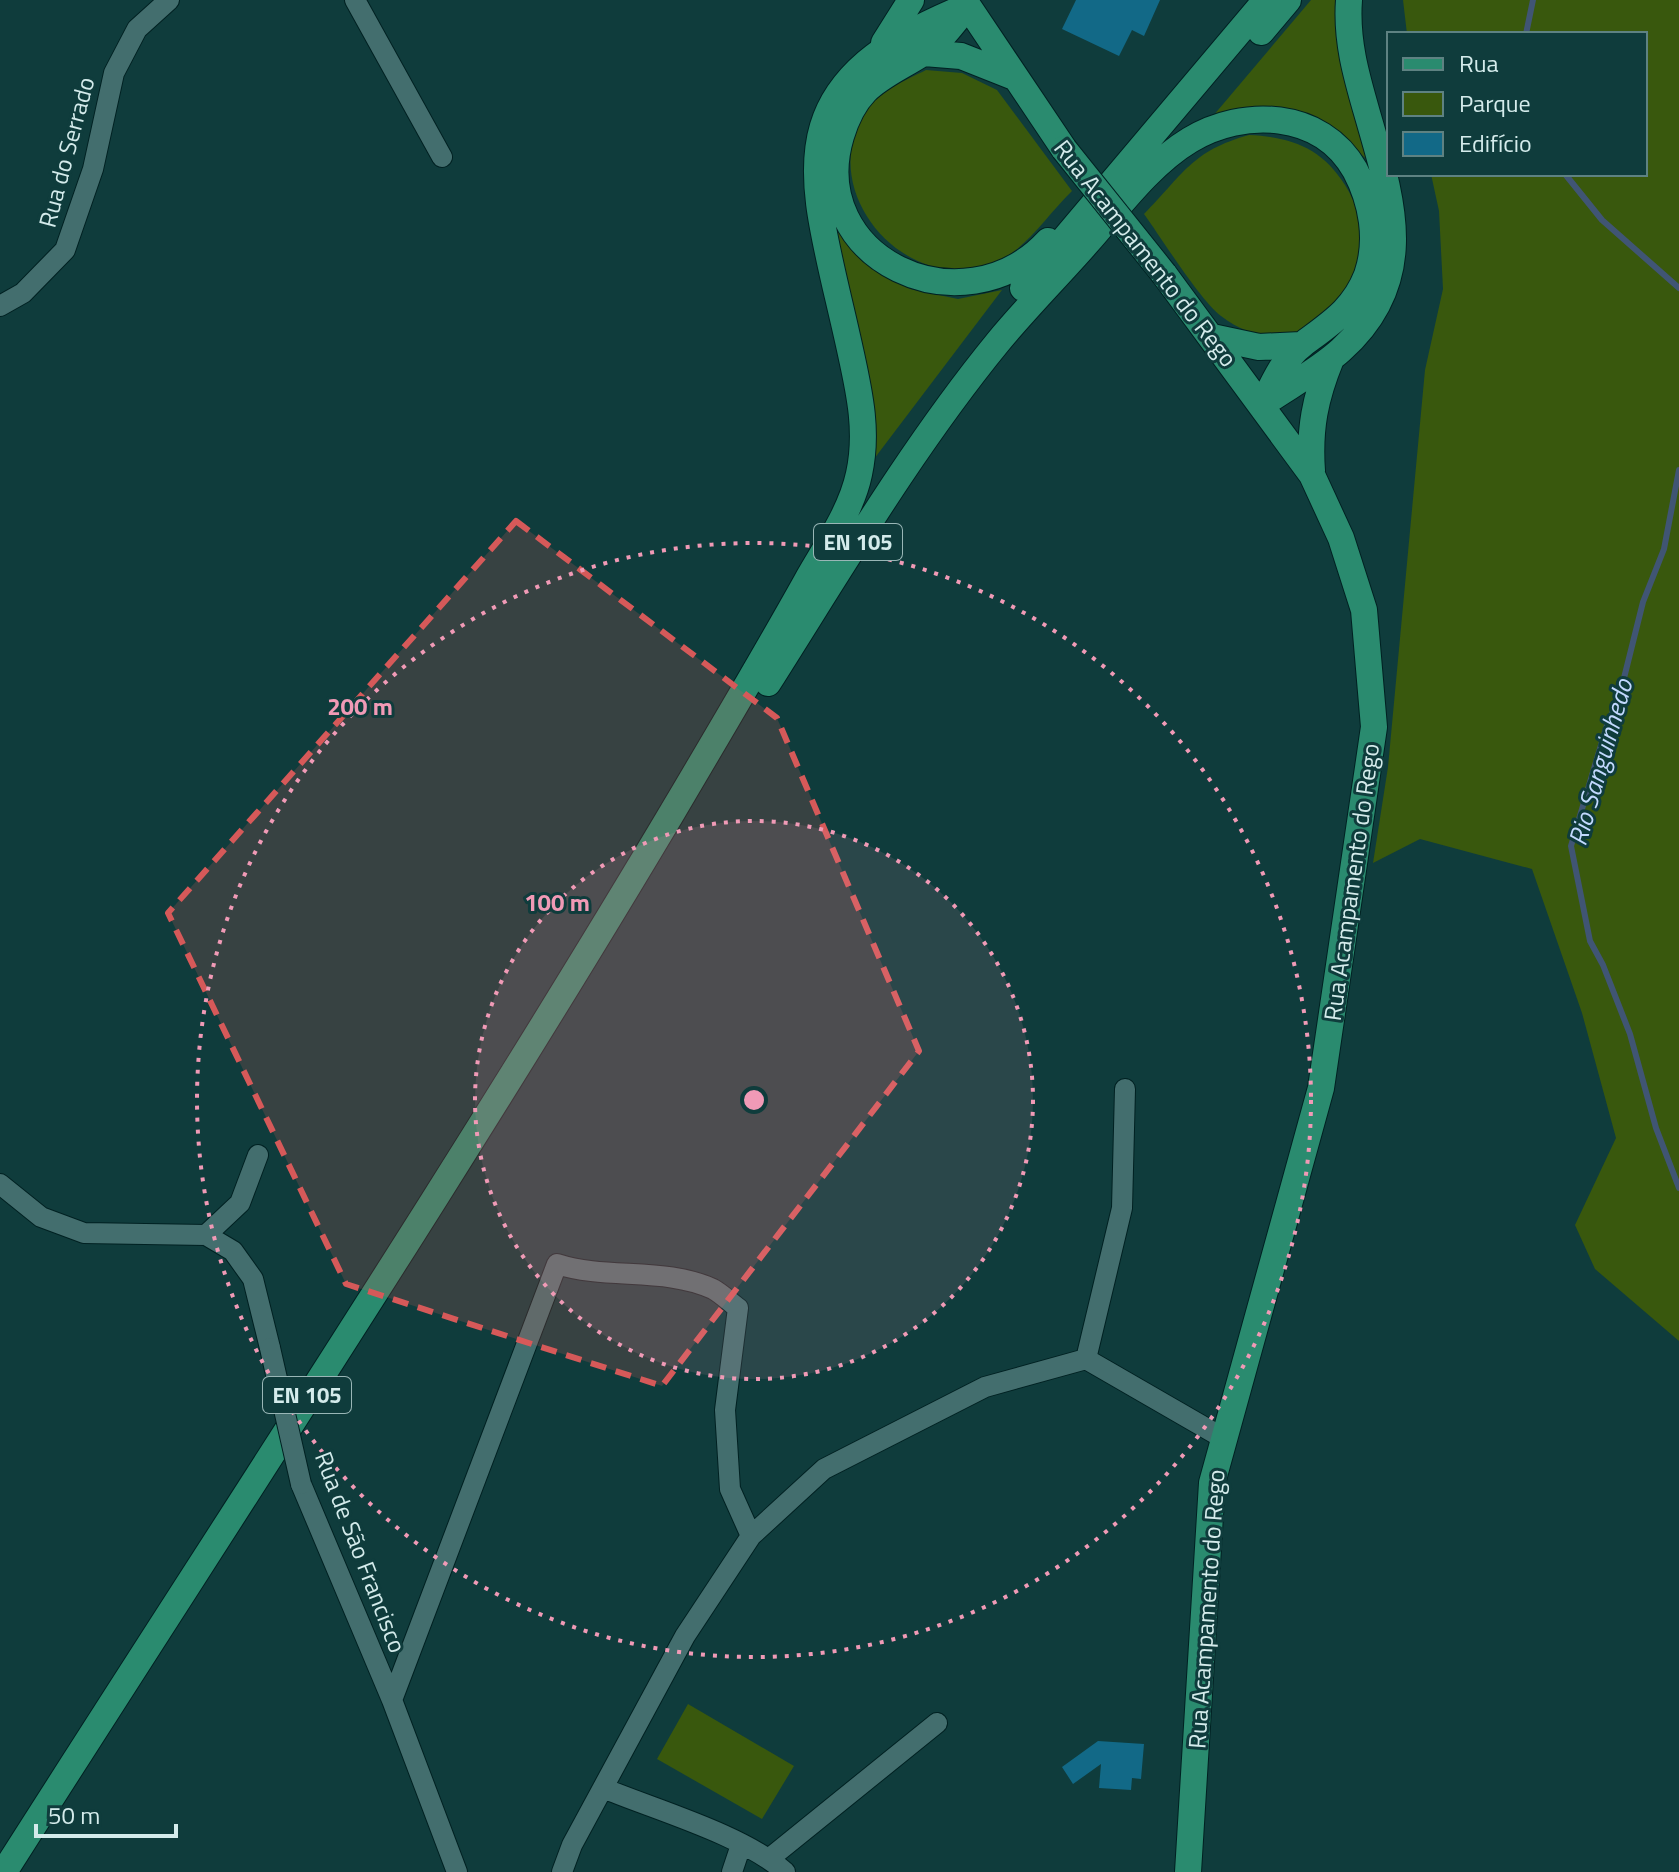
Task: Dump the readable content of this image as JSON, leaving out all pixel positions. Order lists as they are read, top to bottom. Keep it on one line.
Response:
{"streets":{"main road":["Rua Acampamento do Rego","EN 105"],"street":["Rua do Serrado","Rua de São Francisco"]},"water":["Rio Sanguinhedo"],"legend":["Rua","Parque","Edifício"],"scale_bar":"50 m","rings":["200 m","100 m"]}
